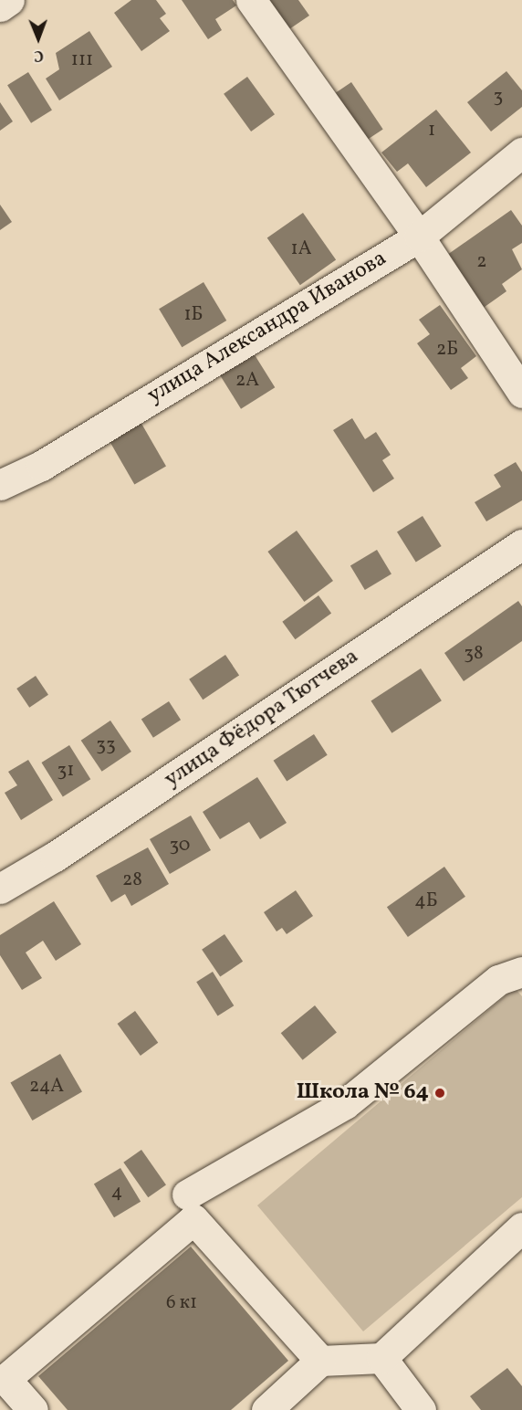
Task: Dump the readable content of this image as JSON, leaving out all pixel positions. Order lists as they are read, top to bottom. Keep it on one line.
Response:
{"streets":{"street":["улица Александра Иванова","улица Фёдора Тютчева"]},"places":["Школа № 64"],"house_numbers":["111","3","1","1А","2","1Б","2Б","2А","38","33","31","30","28","4Б","24А","4","6 к1"],"north":"bottom"}
